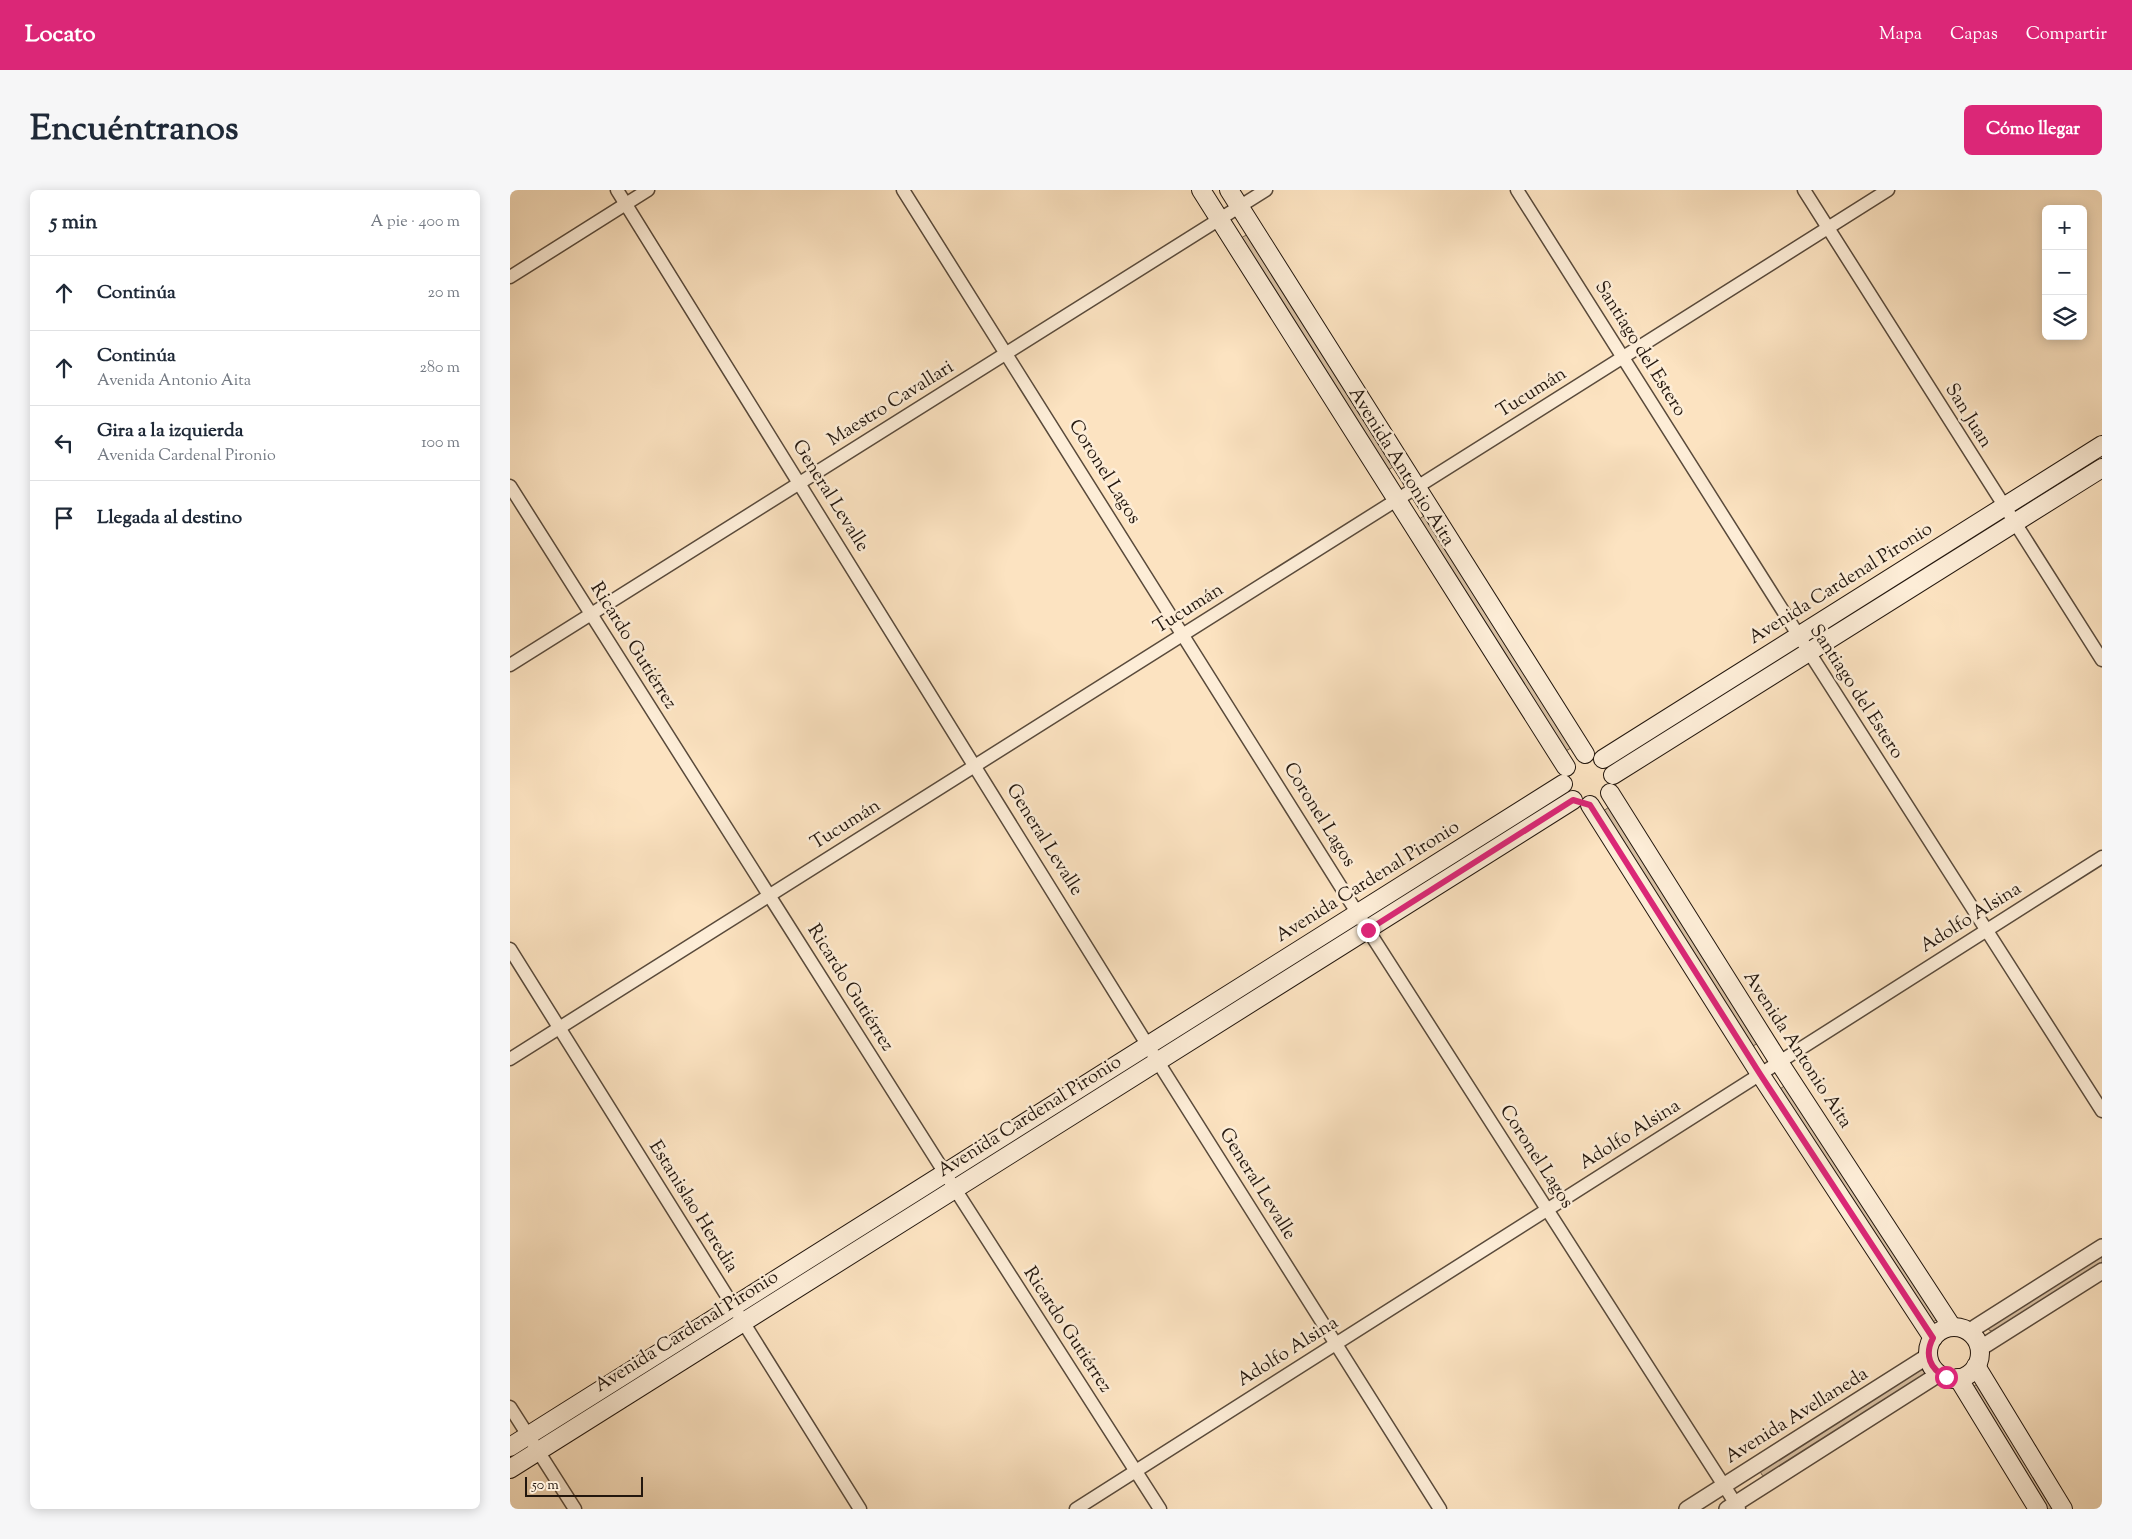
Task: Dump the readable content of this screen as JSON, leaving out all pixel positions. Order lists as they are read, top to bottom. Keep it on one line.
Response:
{"streets":{"main road":["Avenida Antonio Aita","Avenida Cardenal Pironio"],"street":["Santiago del Estero","Tucumán","Maestro Cavallari","San Juan","Coronel Lagos","General Levalle","Ricardo Gutiérrez","Adolfo Alsina","Estanislao Heredia","Avenida Avellaneda"]},"crossings":[["Santiago del Estero","Tucumán"],["Santiago del Estero","Avenida Cardenal Pironio"],["Santiago del Estero","Adolfo Alsina"],["Tucumán","San Juan"],["Tucumán","Avenida Antonio Aita"],["Tucumán","Coronel Lagos"],["Tucumán","General Levalle"],["Tucumán","Ricardo Gutiérrez"],["Tucumán","Estanislao Heredia"],["Maestro Cavallari","Avenida Antonio Aita"],["Maestro Cavallari","Coronel Lagos"],["Maestro Cavallari","General Levalle"],["Maestro Cavallari","Ricardo Gutiérrez"],["San Juan","Avenida Cardenal Pironio"],["Avenida Antonio Aita","Avenida Cardenal Pironio"],["Avenida Antonio Aita","Adolfo Alsina"],["Avenida Antonio Aita","Avenida Avellaneda"],["Coronel Lagos","Avenida Cardenal Pironio"],["Coronel Lagos","Adolfo Alsina"],["Coronel Lagos","Avenida Avellaneda"],["General Levalle","Avenida Cardenal Pironio"],["General Levalle","Adolfo Alsina"],["Avenida Cardenal Pironio","Ricardo Gutiérrez"],["Avenida Cardenal Pironio","Estanislao Heredia"],["Ricardo Gutiérrez","Adolfo Alsina"]],"scale_bar":"50 m","page":{"header":"Locato","nav":["Mapa","Capas","Compartir"],"title":"Encuéntranos","buttons":"Cómo llegar","heading":["5 min","A pie · 400 m"],"map_buttons":["+","−"],"list":[["Continúa","20 m"],["Continúa","Avenida Antonio Aita","280 m"],["Gira a la izquierda","Avenida Cardenal Pironio","100 m"],"Llegada al destino"],"scale":"50 m"}}
